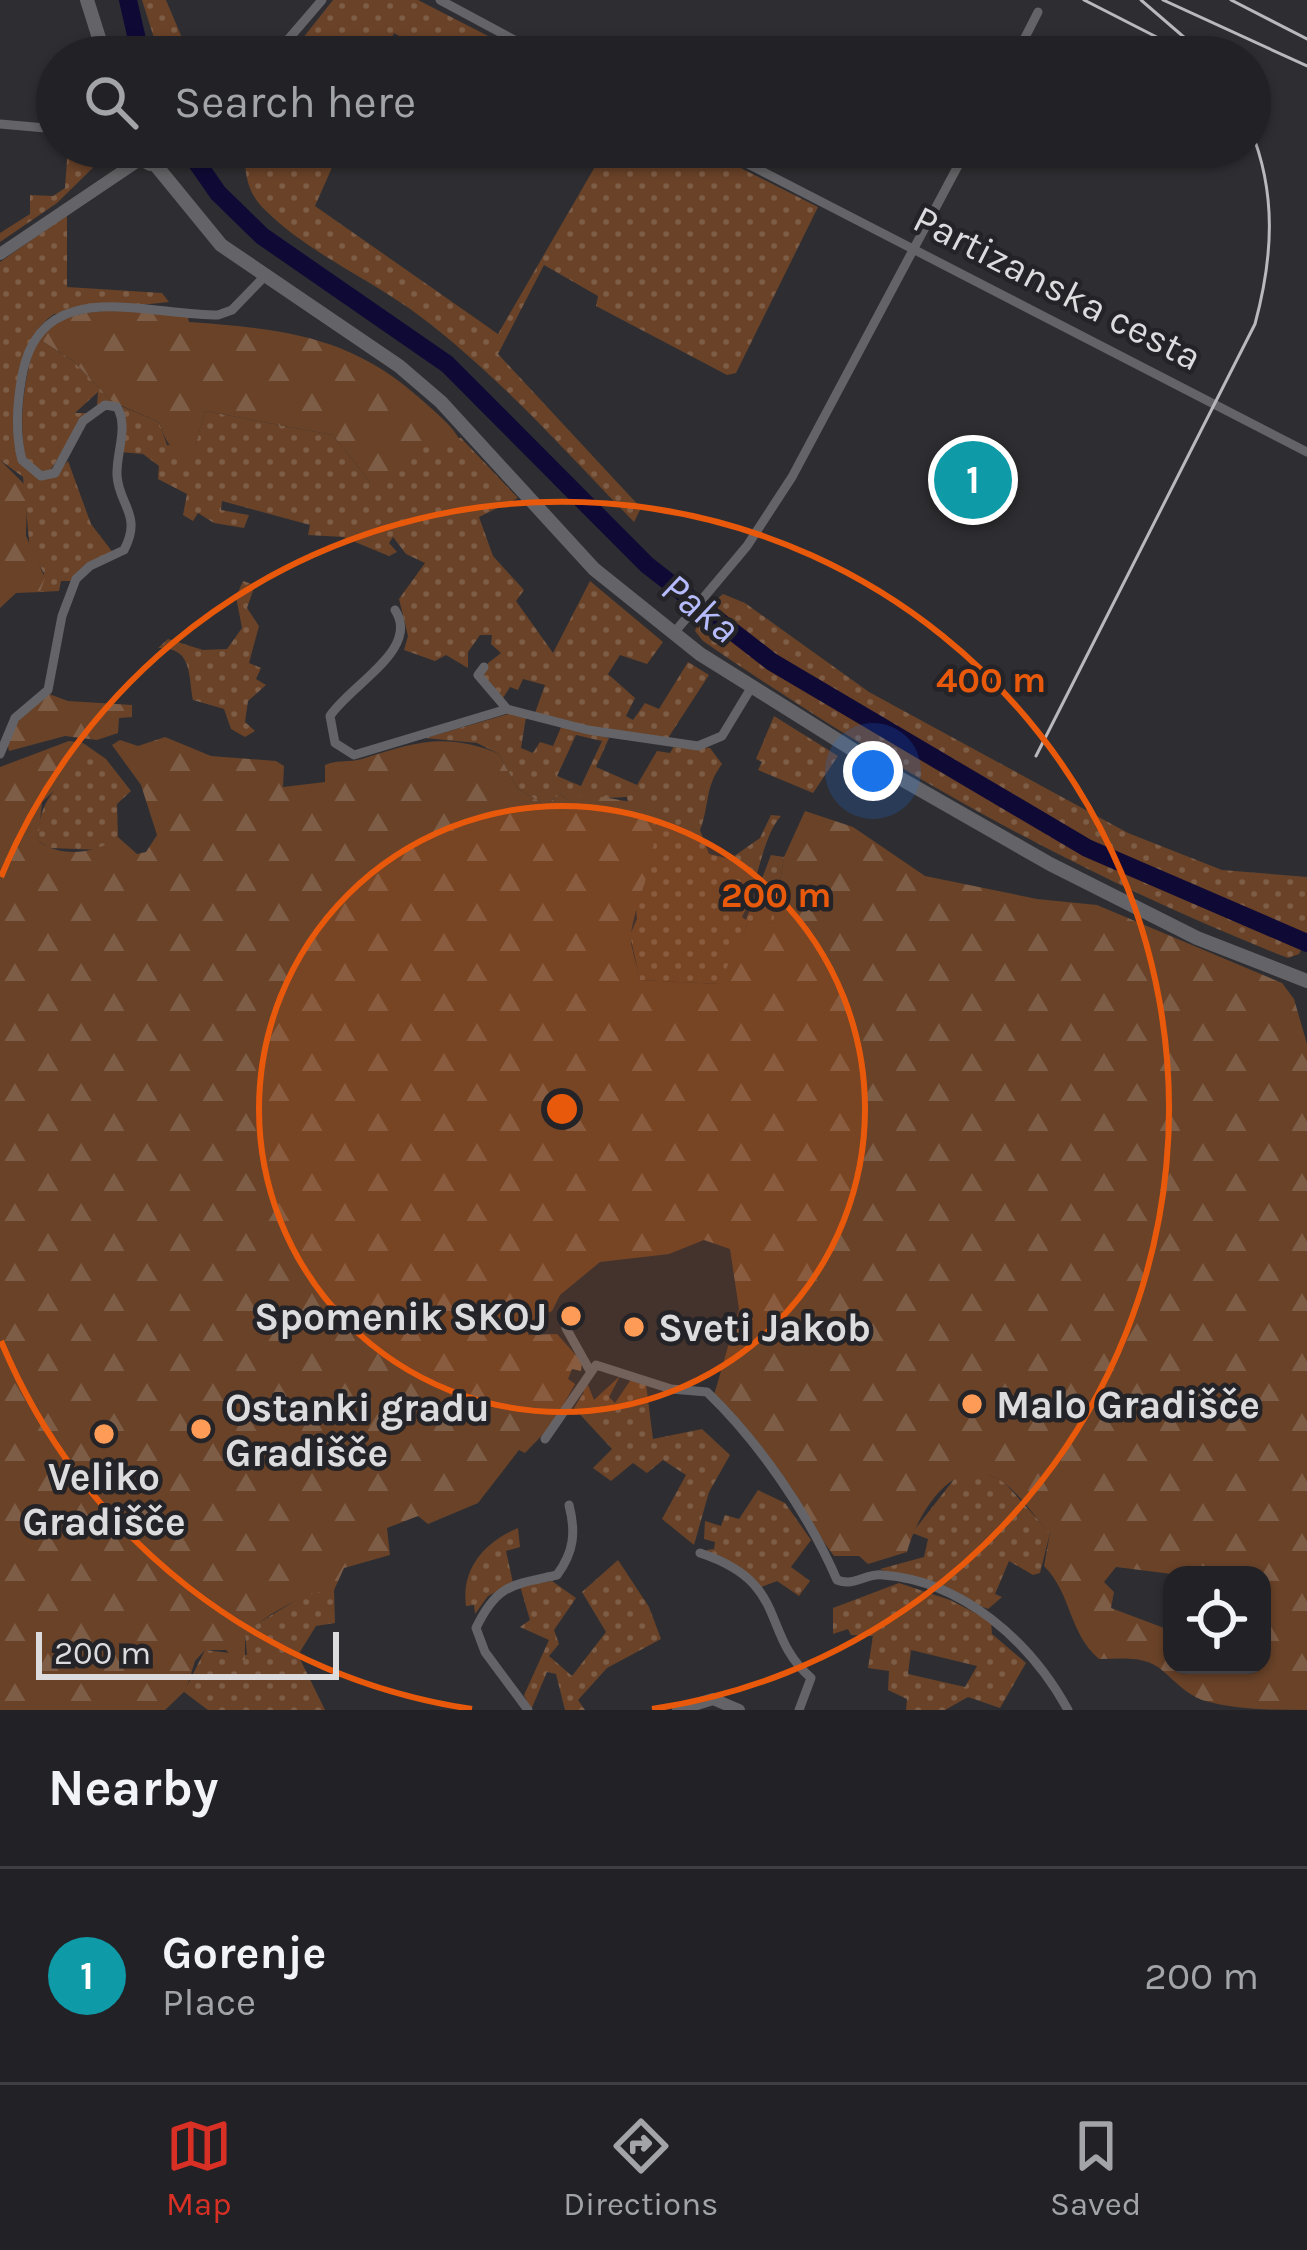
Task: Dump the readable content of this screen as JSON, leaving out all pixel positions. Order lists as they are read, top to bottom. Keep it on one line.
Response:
{"streets":{"street":["Partizanska cesta"]},"water":["Paka"],"places":["Spomenik SKOJ","Sveti Jakob","Malo Gradišče","Ostanki gradu Gradišče","Veliko Gradišče"],"scale_bar":"200 m","page":{"search":"Search here","pins":"1","scale":"200 m","heading":"Nearby","list":[{"mark":"1","name":"Gorenje","note":"Place","value":"200 m"}],"nav":["Map","Directions","Saved"]},"rings":["400 m","200 m"]}
